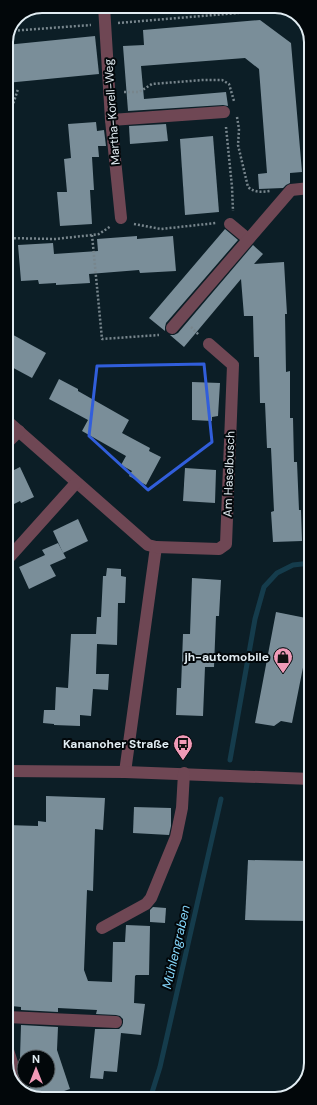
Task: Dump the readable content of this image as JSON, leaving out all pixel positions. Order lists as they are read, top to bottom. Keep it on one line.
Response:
{"streets":{"street":["Martha-Korell-Weg","Am Haselbusch"]},"water":["Mühlengraben"],"places":{"shop":["jh-automobile"],"bus stop":["Kananoher Straße"]},"north":"top"}
